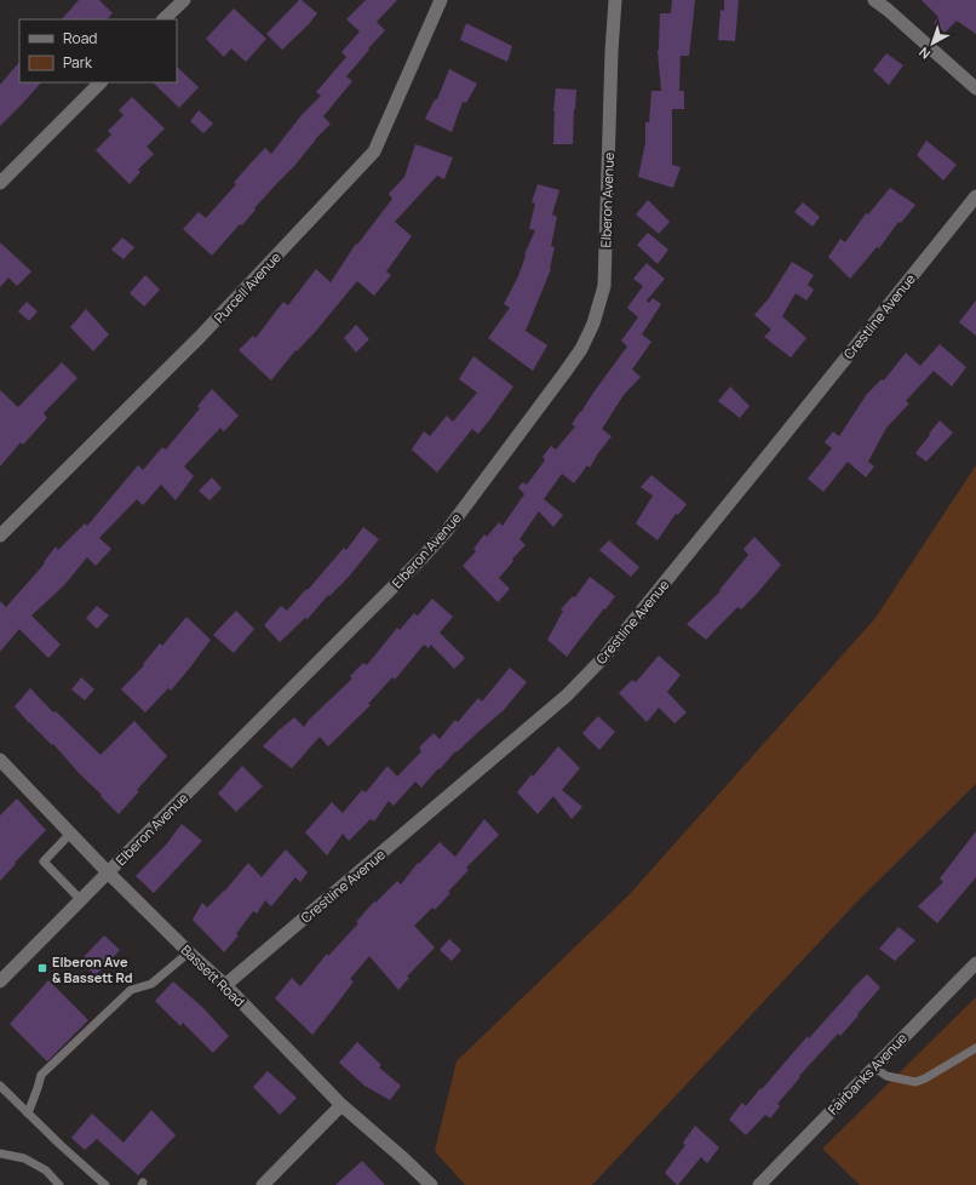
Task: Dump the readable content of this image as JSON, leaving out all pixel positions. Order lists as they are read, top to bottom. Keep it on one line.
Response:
{"streets":{"street":["Elberon Avenue","Purcell Avenue","Crestline Avenue","Bassett Road","Fairbanks Avenue"]},"crossings":[["Elberon Avenue","Bassett Road"],["Crestline Avenue","Bassett Road"]],"places":{"transit":["Elberon Ave & Bassett Rd"]},"legend":["Road","Park"],"north":"bottom left"}
